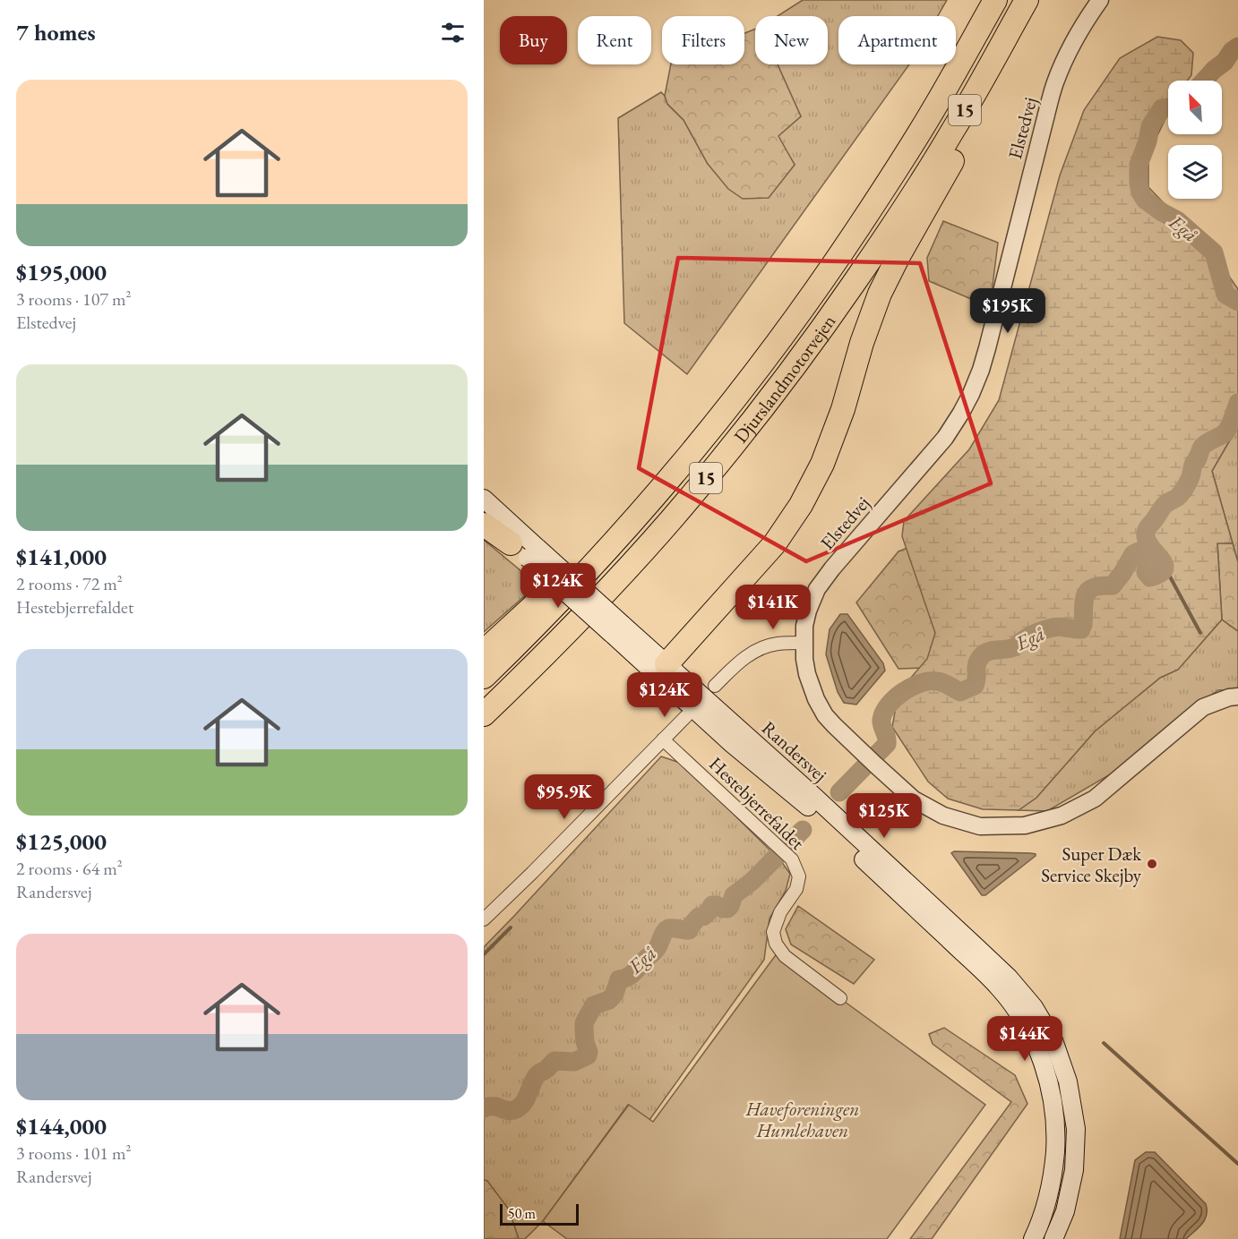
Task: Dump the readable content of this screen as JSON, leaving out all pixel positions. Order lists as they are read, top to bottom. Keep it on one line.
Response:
{"streets":{"highway":["15","Djurslandmotorvejen"],"main road":["Randersvej"],"street":["Elstedvej","Hestebjerrefaldet"]},"water":["Egå"],"parks":["Haveforeningen Humlehaven"],"places":["Super Dæk Service Skejby"],"scale_bar":"50 m","north":"top left","page":{"heading":"7 homes","chip":["Buy","Rent","Filters","New","Apartment"],"list":[{"name":"$195,000","note":"3 rooms · 107 m² · Elstedvej"},{"name":"$141,000","note":"2 rooms · 72 m² · Hestebjerrefaldet"},{"name":"$125,000","note":"2 rooms · 64 m² · Randersvej"},{"name":"$144,000","note":"3 rooms · 101 m² · Randersvej"}],"price":["$195K","$124K","$141K","$124K","$95.9K","$125K","$144K"],"scale":"50 m"}}
